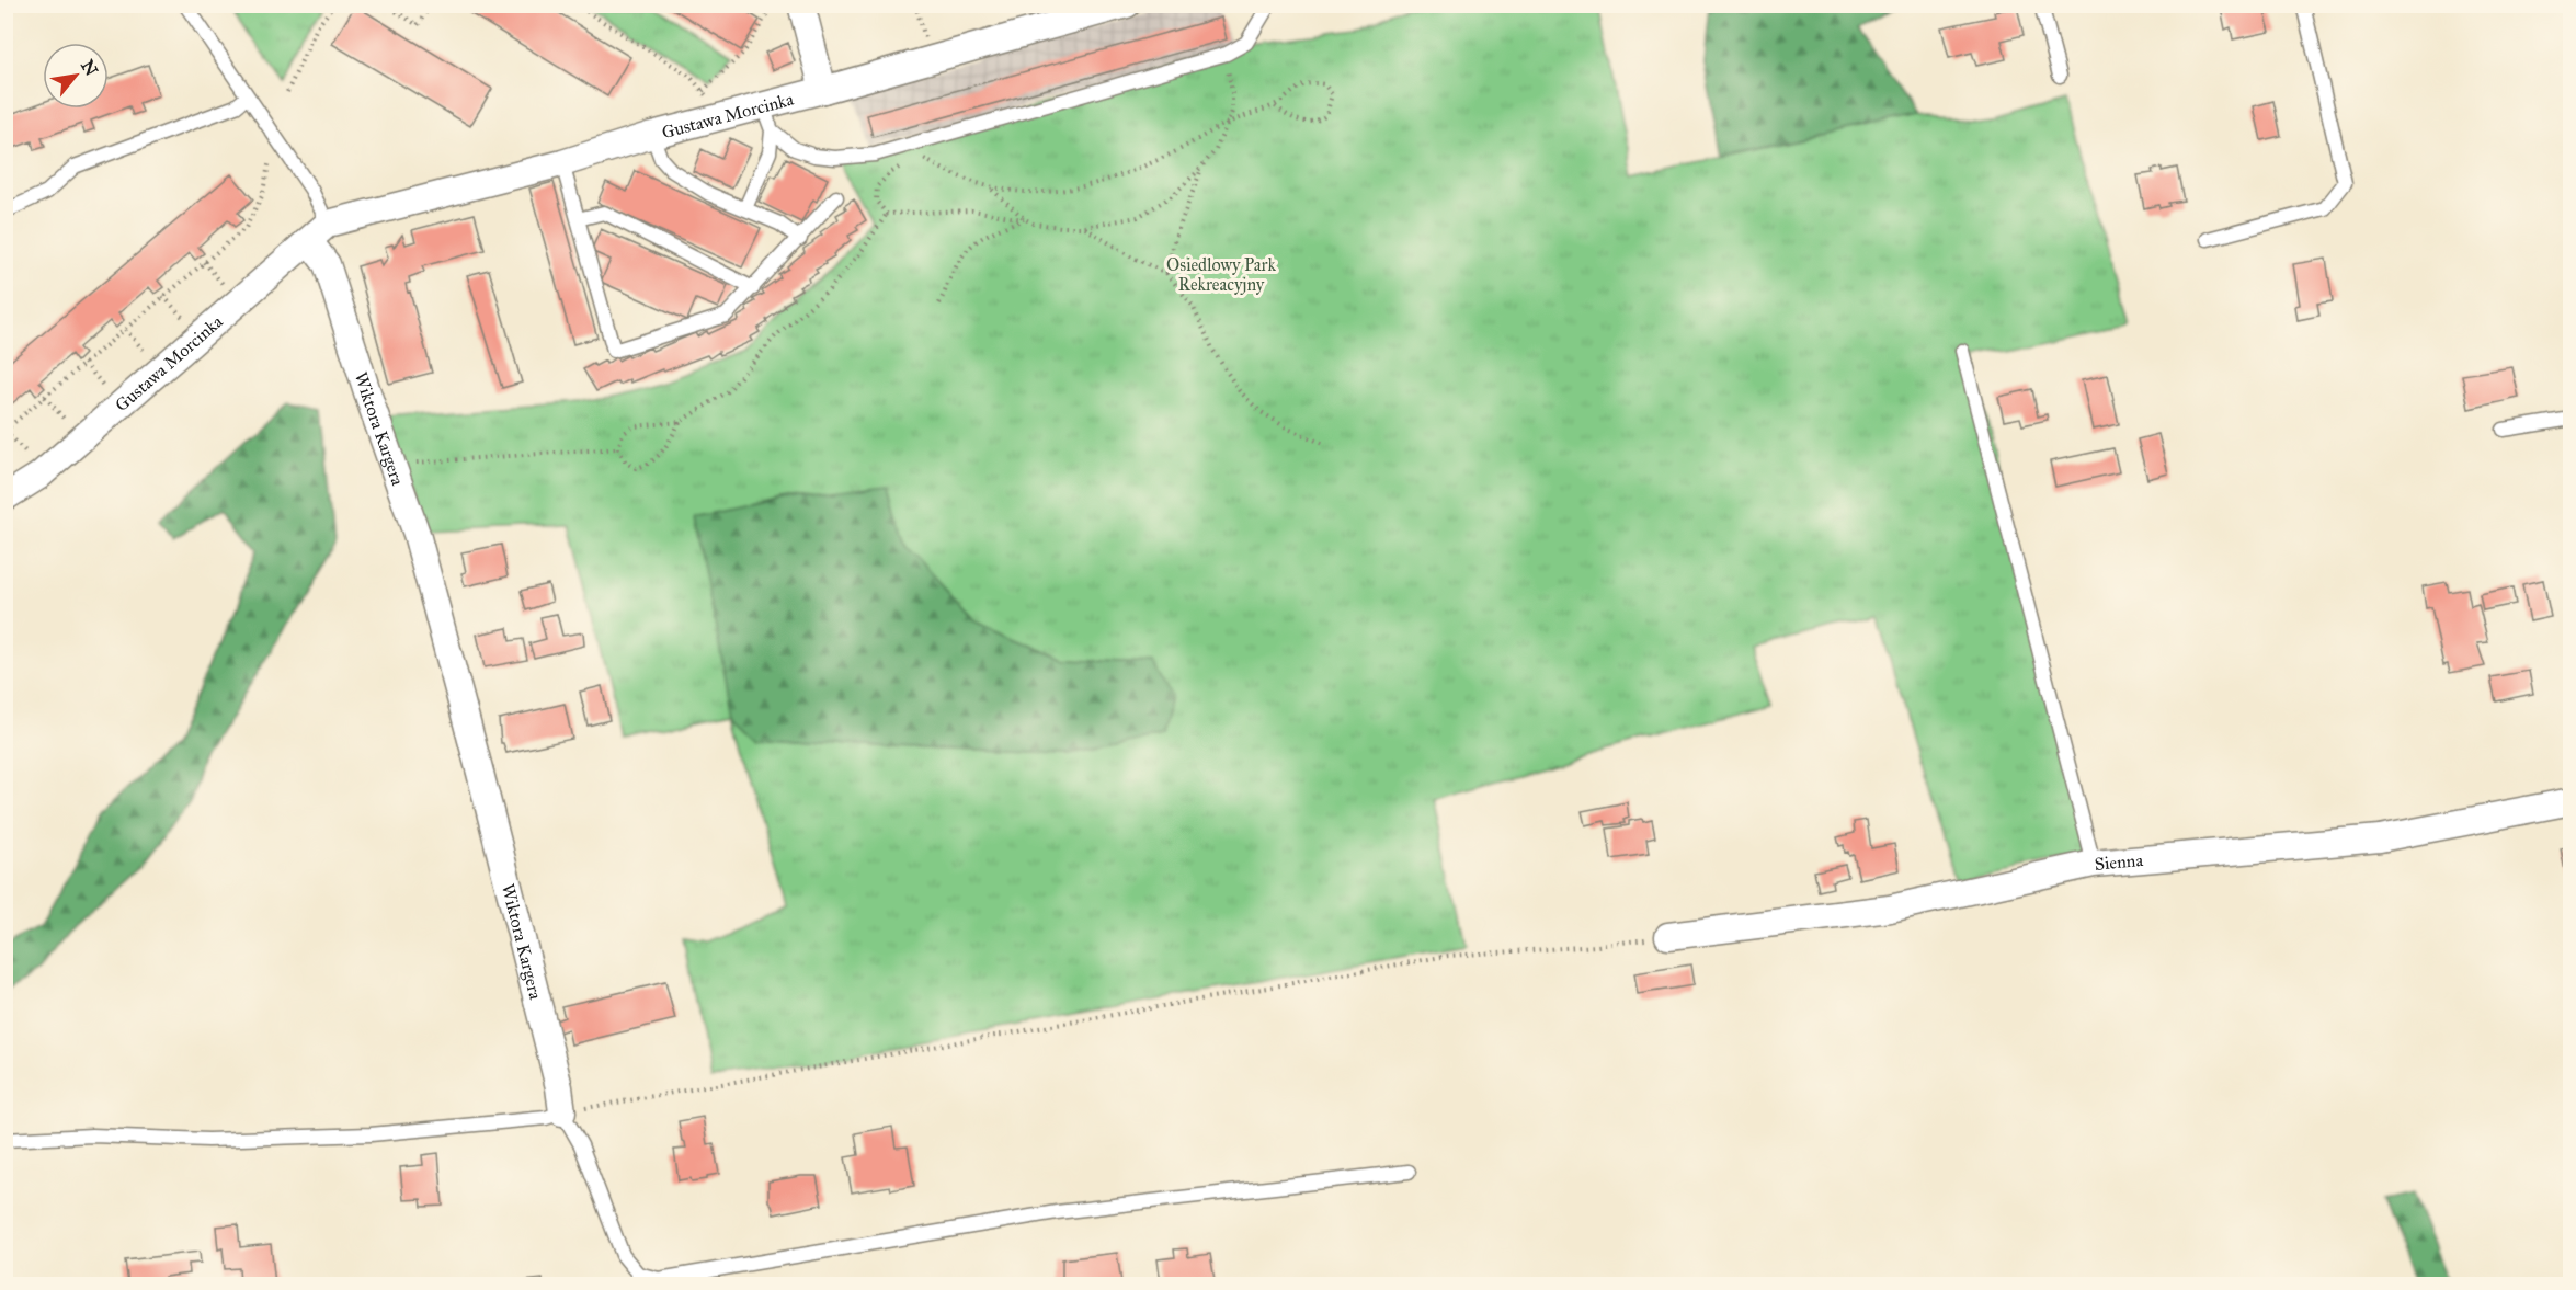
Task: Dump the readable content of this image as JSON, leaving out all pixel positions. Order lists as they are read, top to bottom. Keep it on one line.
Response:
{"streets":{"street":["Gustawa Morcinka","Wiktora Kargera","Sienna"]},"crossings":[["Gustawa Morcinka","Wiktora Kargera"]],"parks":["Osiedlowy Park Rekreacyjny"],"north":"top right"}
